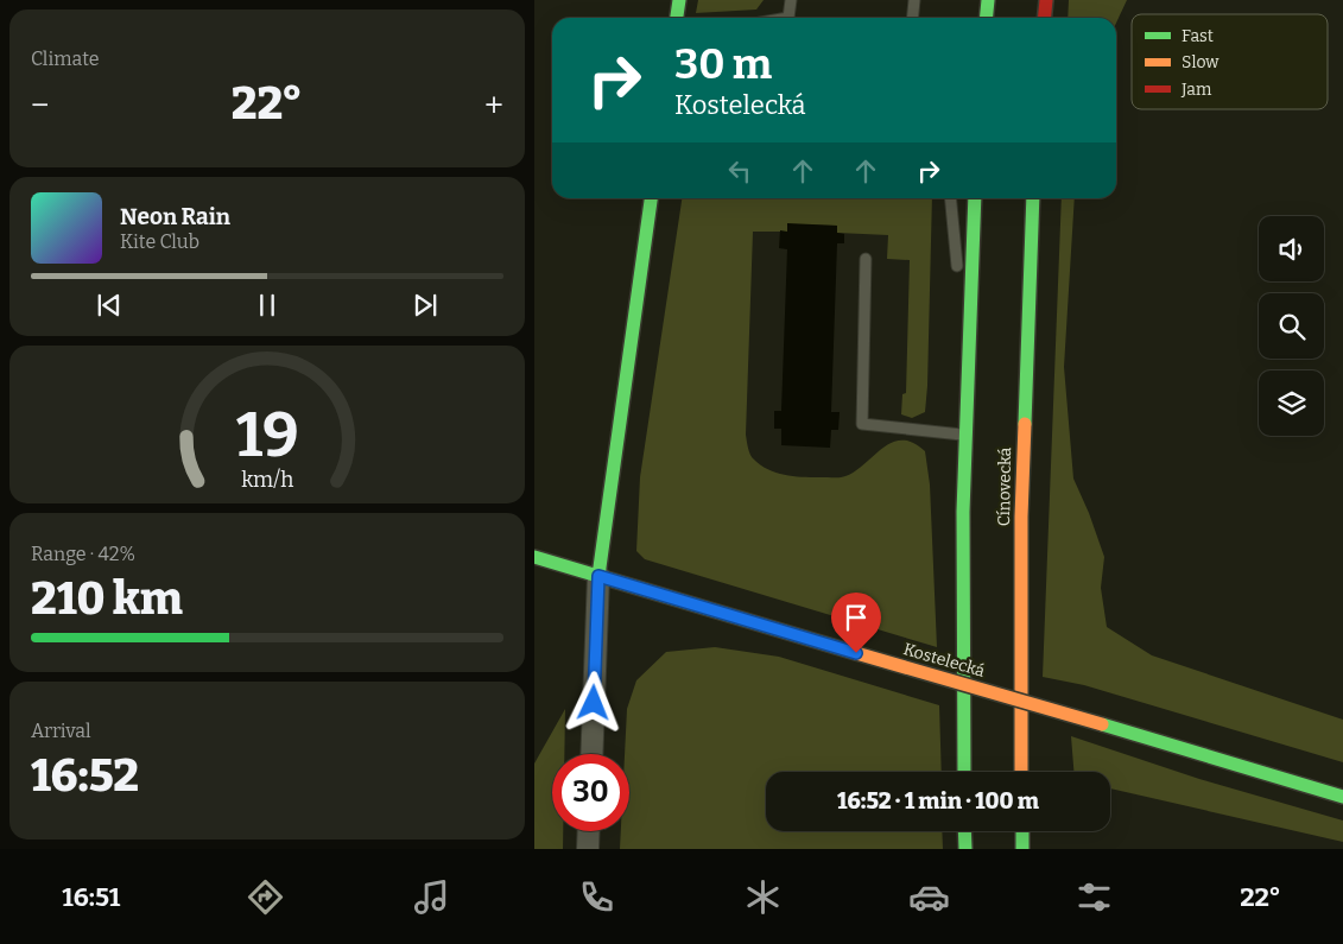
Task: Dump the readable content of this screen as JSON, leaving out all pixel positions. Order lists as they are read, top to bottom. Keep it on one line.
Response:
{"streets":{"main road":["Cínovecká","Kostelecká"]},"legend":["Fast","Slow","Jam"],"page":{"tile":["Climate",["Range · 42%","210 km"],["Arrival","16:52"]],"turn":["30 m","Kostelecká"],"heat":["−","22°","+"],"song":["Neon Rain","Kite Club"],"limit":"30","trip":"16:52 · 1 min · 100 m","tabs":["16:51","22°"],"gauge":["19","km/h"]}}
